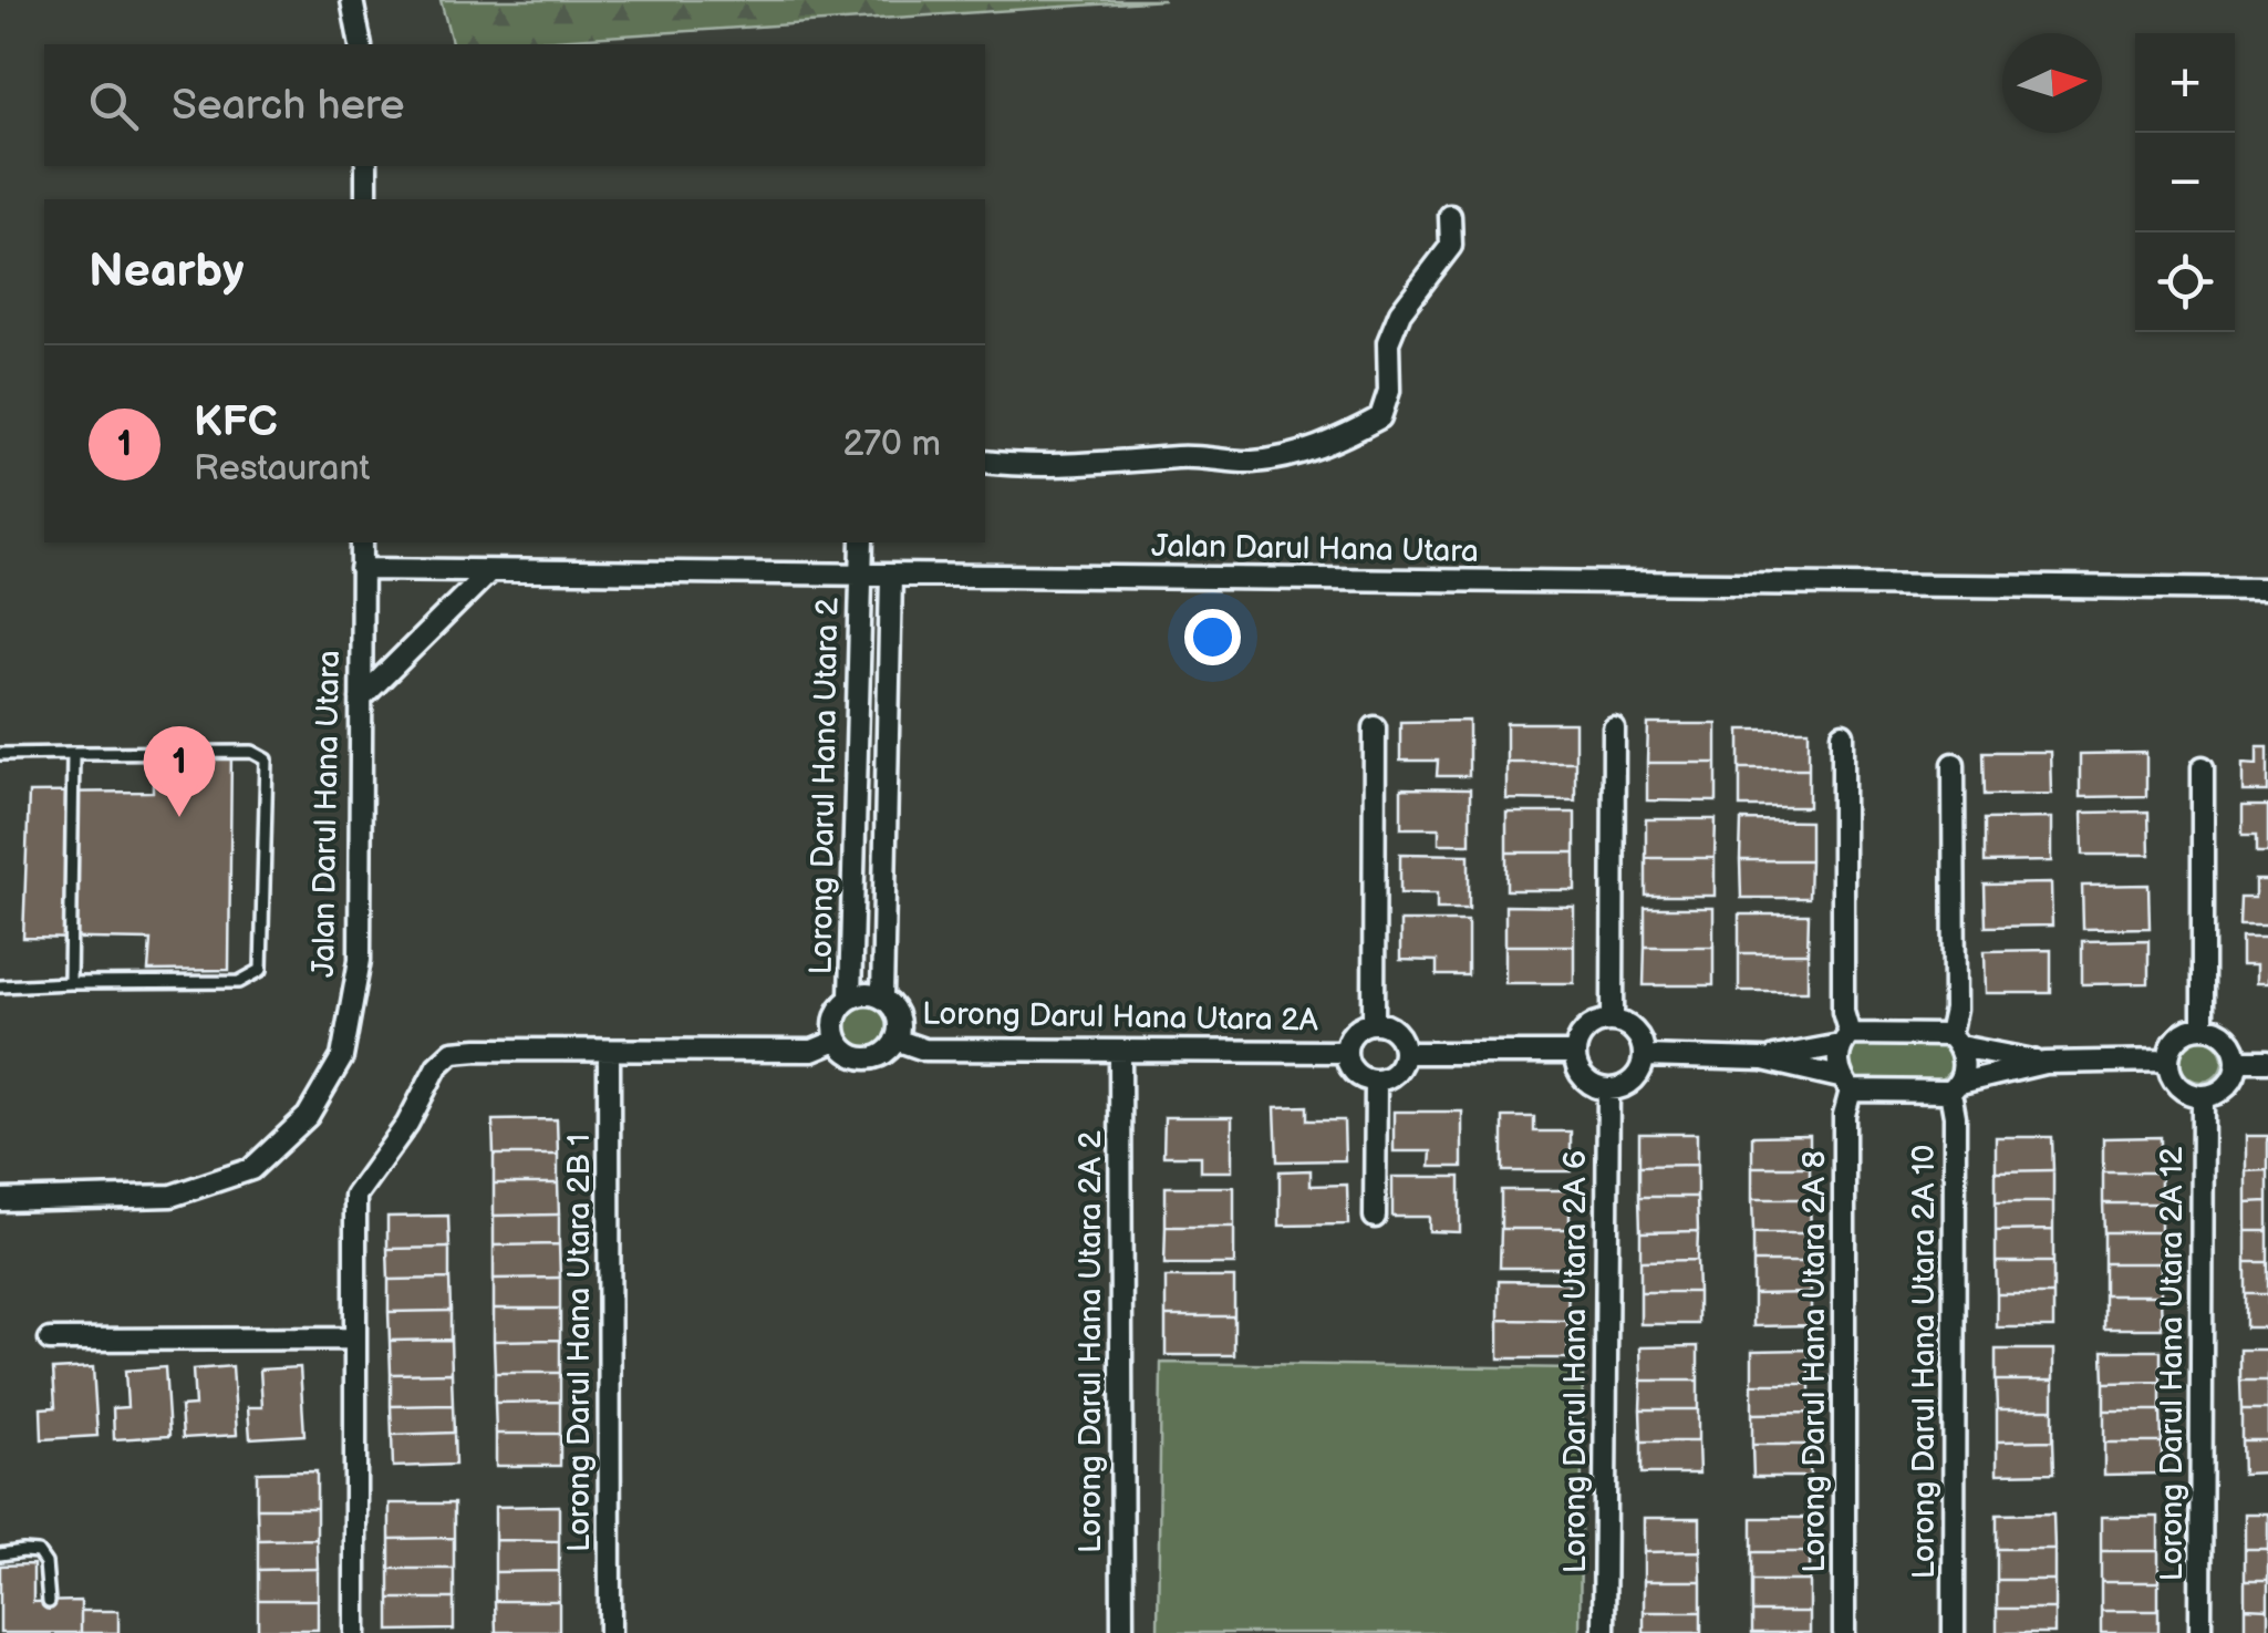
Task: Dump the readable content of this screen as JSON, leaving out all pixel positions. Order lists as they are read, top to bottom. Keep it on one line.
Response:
{"streets":{"street":["Jalan Darul Hana Utara","Lorong Darul Hana Utara 2","Lorong Darul Hana Utara 2A","Lorong Darul Hana Utara 2A 2","Lorong Darul Hana Utara 2B 1","Lorong Darul Hana Utara 2A 6","Lorong Darul Hana Utara 2A 8","Lorong Darul Hana Utara 2A 10","Lorong Darul Hana Utara 2A 12"]},"crossings":[["Jalan Darul Hana Utara","Lorong Darul Hana Utara 2"],["Lorong Darul Hana Utara 2","Lorong Darul Hana Utara 2A"],["Lorong Darul Hana Utara 2A","Lorong Darul Hana Utara 2A 2"]],"north":"right","page":{"map_buttons":["+","−"],"search":"Search here","heading":"Nearby","list":[{"mark":"1","name":"KFC","note":"Restaurant","value":"270 m"}],"pins":"1"}}
